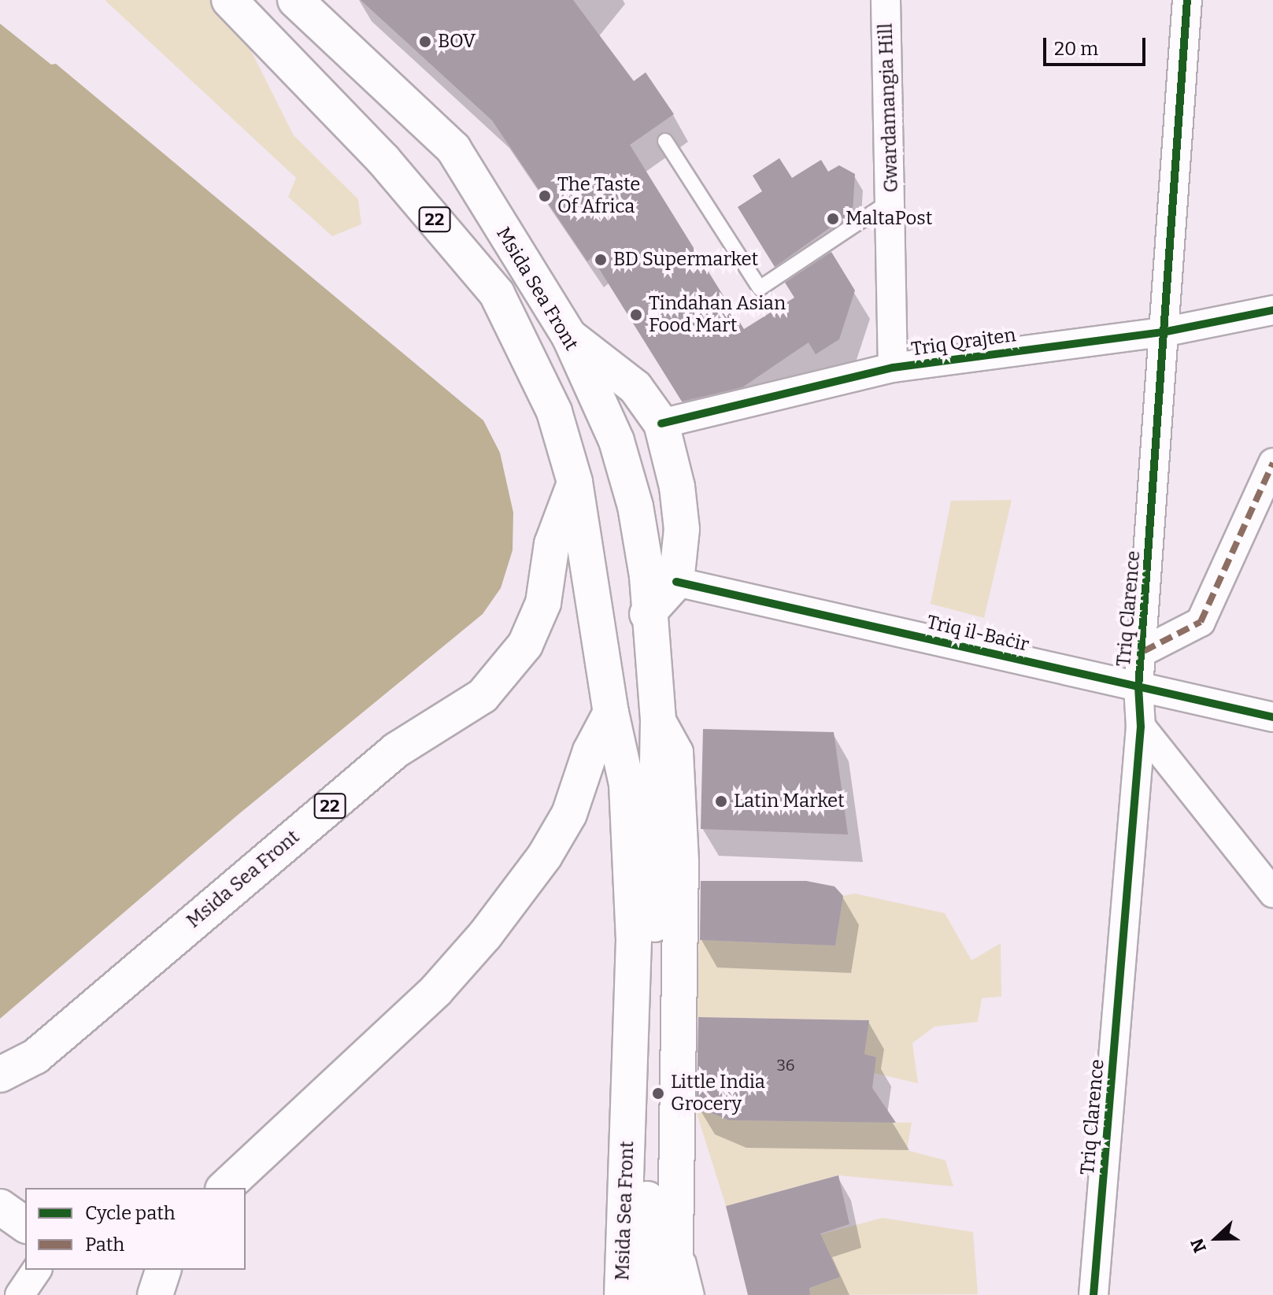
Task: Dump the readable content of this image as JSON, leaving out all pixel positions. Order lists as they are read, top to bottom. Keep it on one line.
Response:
{"streets":{"main road":["22","Msida Sea Front"],"street":["Gwardamangia Hill","Triq Qrajten","Triq Clarence","Triq il-Baċir"]},"crossings":[["Gwardamangia Hill","Triq Qrajten"],["Triq Qrajten","Triq Clarence"],["Triq Clarence","Triq il-Baċir"]],"places":["BOV","The Taste Of Africa","MaltaPost","BD Supermarket","Tindahan Asian Food Mart","Latin Market","Little India Grocery"],"house_numbers":["36"],"legend":["Cycle path","Path"],"scale_bar":"20 m","north":"left"}
